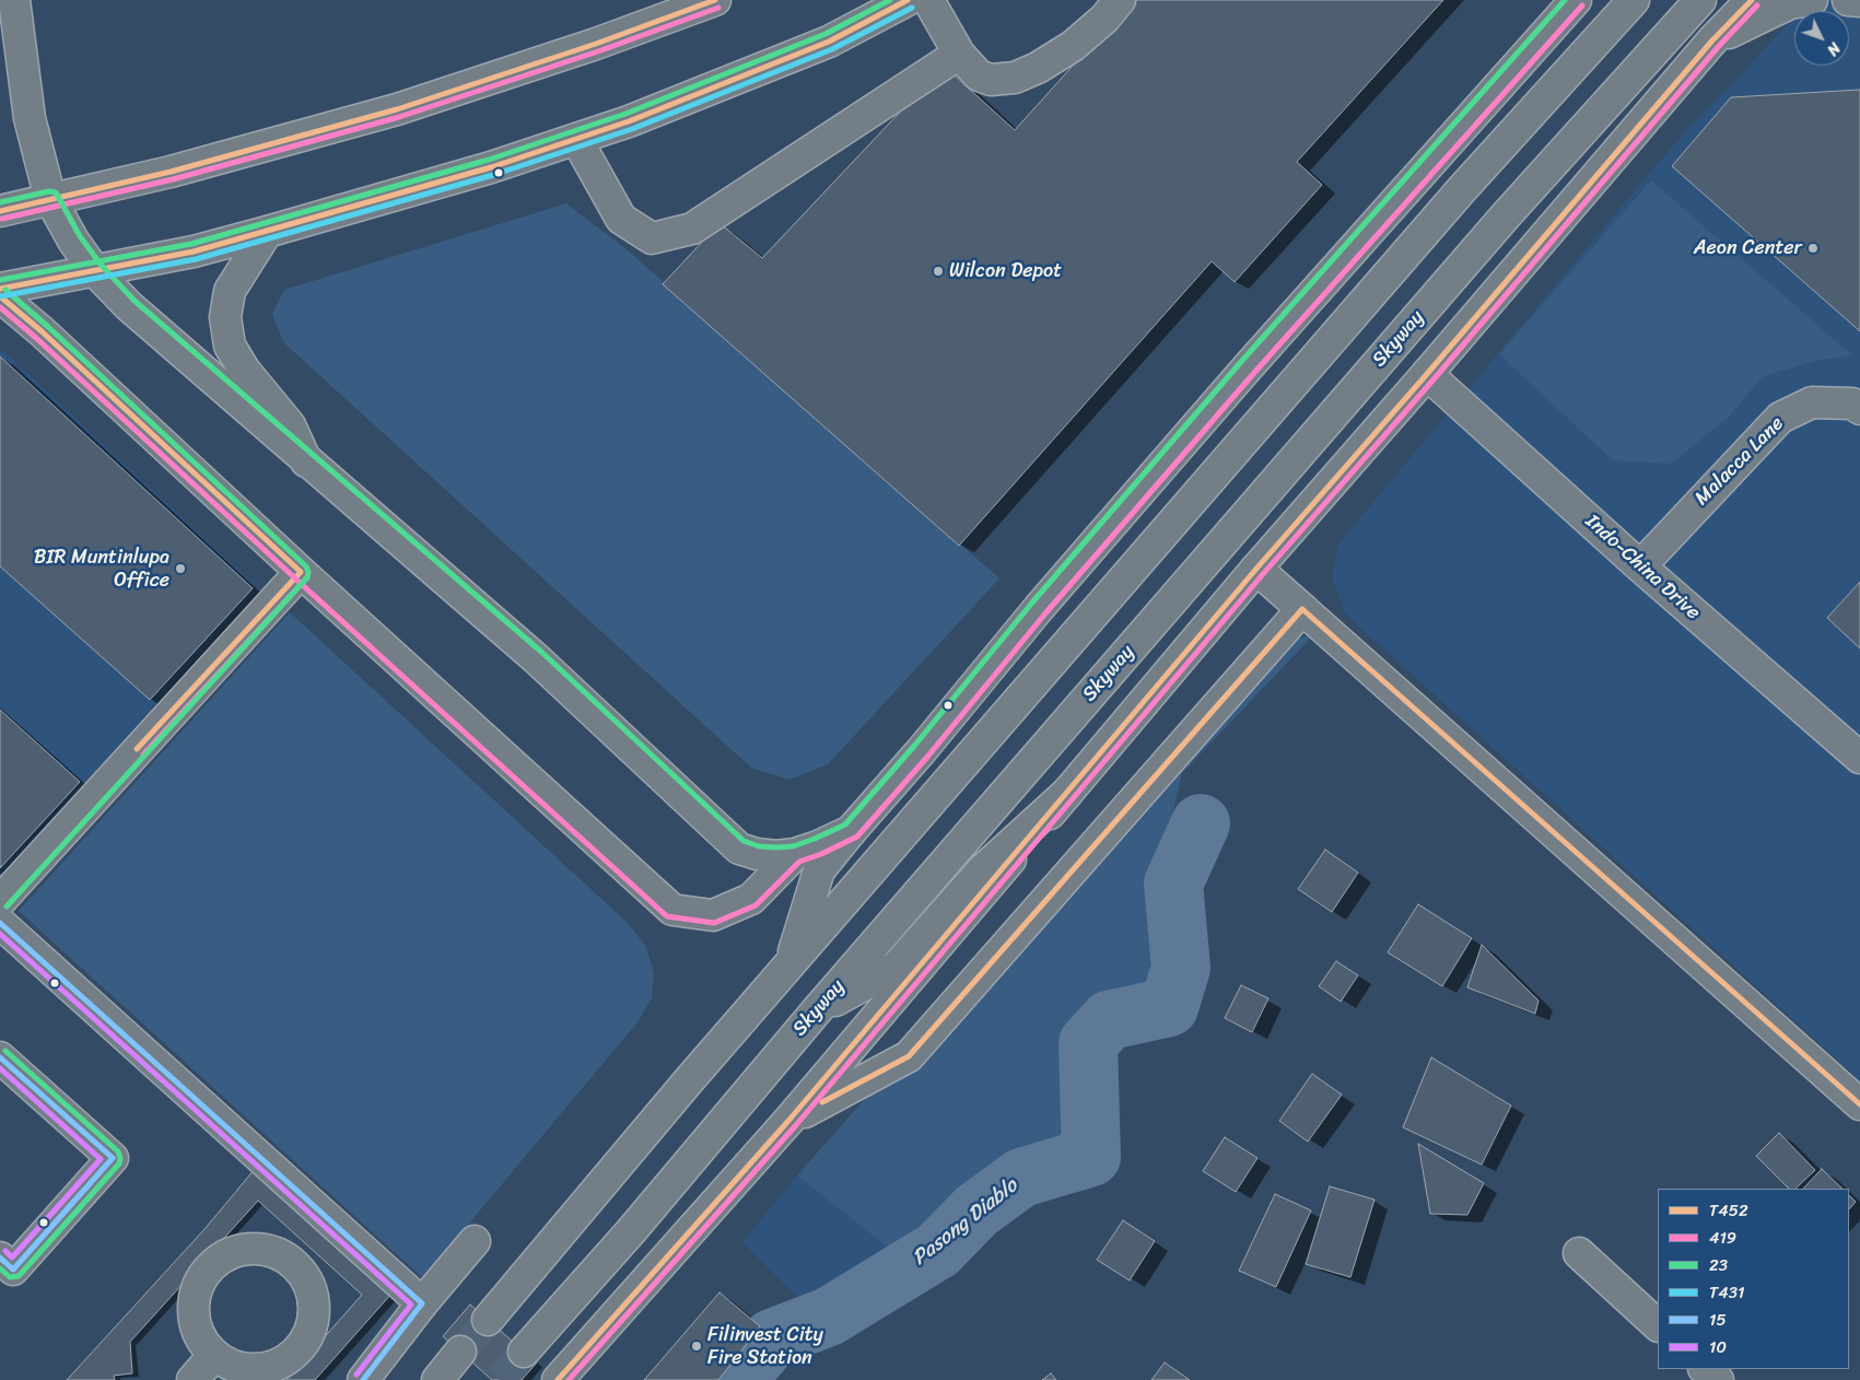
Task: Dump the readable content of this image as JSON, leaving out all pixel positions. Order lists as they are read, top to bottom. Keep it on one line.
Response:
{"streets":{"main road":["Skyway","Malacca Lane","Indo-China Drive"]},"crossings":[["Malacca Lane","Indo-China Drive"]],"water":["Pasong Diablo"],"places":["Aeon Center","Wilcon Depot","BIR Muntinlupa Office","Filinvest City Fire Station"],"lines":["transit line T452","transit line 23","transit line 419","transit line T431","transit line 15","transit line 10"],"legend":["T452","419","23","T431","15","10"],"north":"bottom right"}
